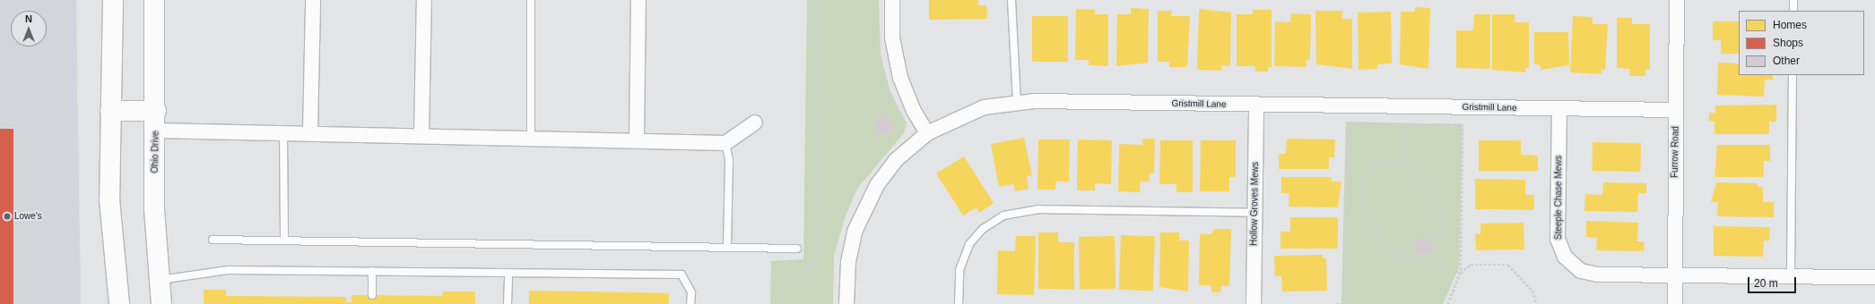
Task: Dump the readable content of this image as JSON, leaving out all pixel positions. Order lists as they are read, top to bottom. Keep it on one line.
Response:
{"streets":{"main road":["Ohio Drive"],"street":["Gristmill Lane","Furrow Road","Steeple Chase Mews","Hollow Groves Mews"]},"crossings":[["Gristmill Lane","Furrow Road"],["Gristmill Lane","Steeple Chase Mews"],["Gristmill Lane","Hollow Groves Mews"],["Furrow Road","Steeple Chase Mews"]],"places":["Lowe's"],"legend":["Homes","Shops","Other"],"scale_bar":"20 m","north":"top"}
